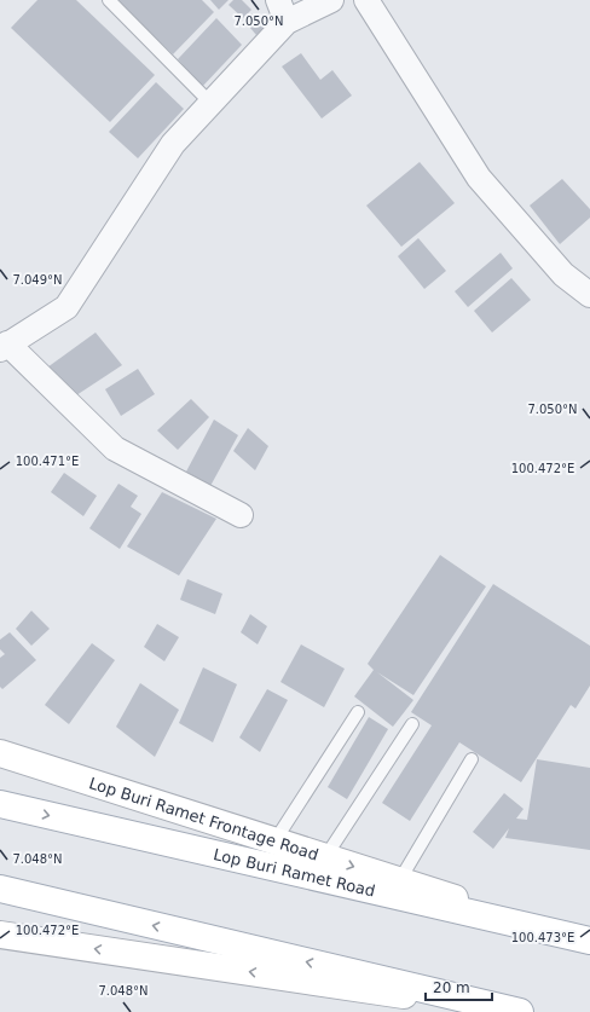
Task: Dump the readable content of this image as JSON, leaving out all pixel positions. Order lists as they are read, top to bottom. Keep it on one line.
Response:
{"streets":{"main road":["Lop Buri Ramet Frontage Road","Lop Buri Ramet Road"]},"crossings":[["Lop Buri Ramet Frontage Road","Lop Buri Ramet Road"]],"scale_bar":"20 m","coordinates":["7.050°N","7.049°N","100.471°E","100.472°E","7.048°N","100.473°E"]}
